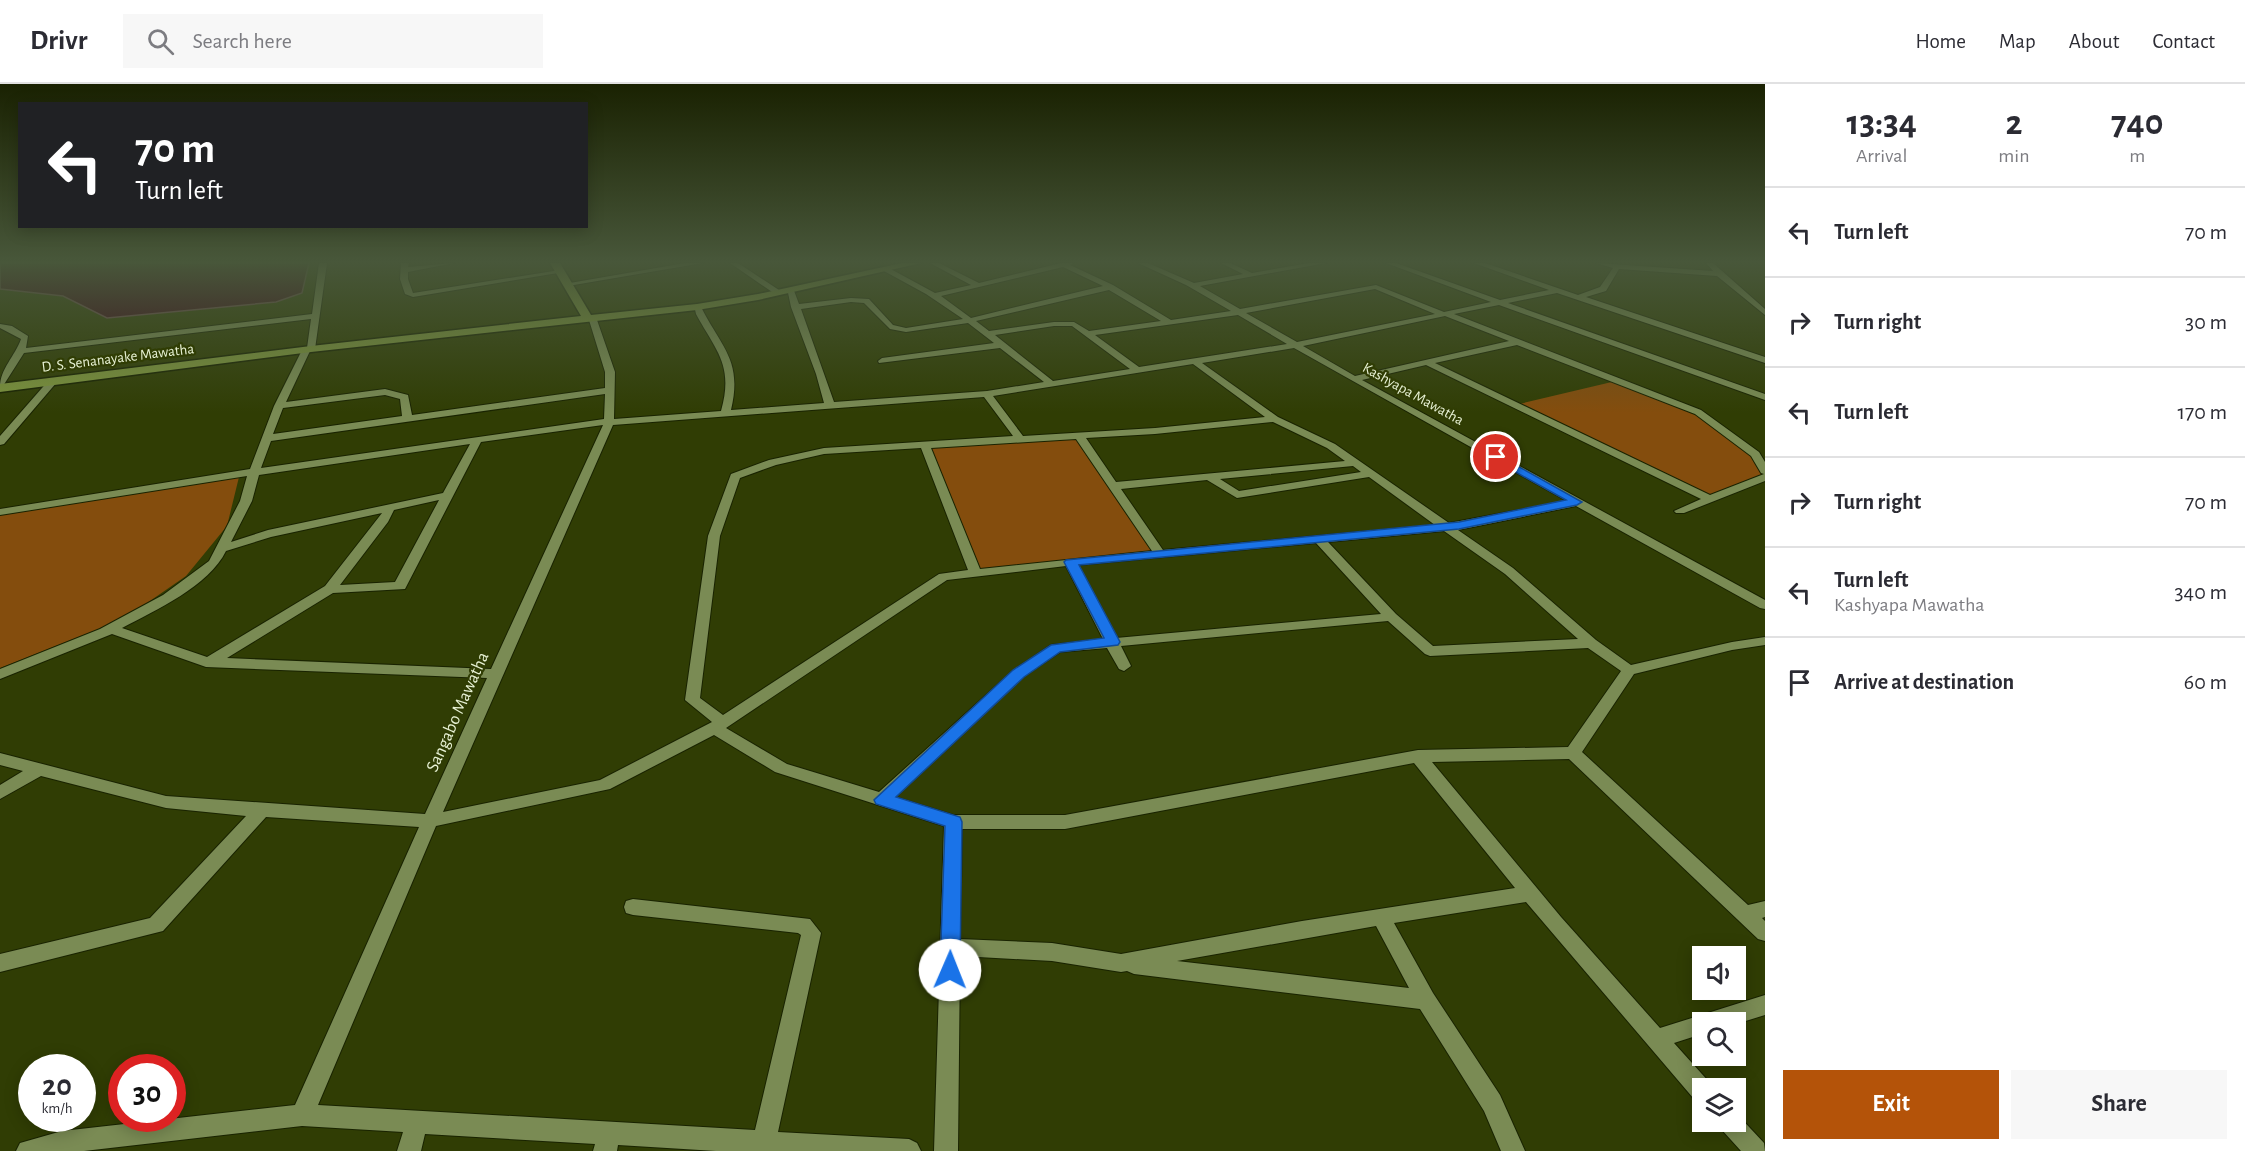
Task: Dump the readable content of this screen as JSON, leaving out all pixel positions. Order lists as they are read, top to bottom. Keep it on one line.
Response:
{"streets":{"main road":["D. S. Senanayake Mawatha"],"street":["Kashyapa Mawatha","Sangabo Mawatha"]},"crossings":[["D. S. Senanayake Mawatha","Sangabo Mawatha"]],"page":{"header":"Drivr","search":"Search here","nav":["Home","Map","About","Contact"],"eta":["13:34","Arrival","2","min","740","m"],"turn":["70 m","Turn left"],"list":[{"name":"Turn left","value":"70 m"},{"name":"Turn right","value":"30 m"},{"name":"Turn left","value":"170 m"},{"name":"Turn right","value":"70 m"},{"name":"Turn left","note":"Kashyapa Mawatha","value":"340 m"},{"name":"Arrive at destination","value":"60 m"}],"speed":"20 km/h","limit":"30","buttons":["Exit","Share"]}}
